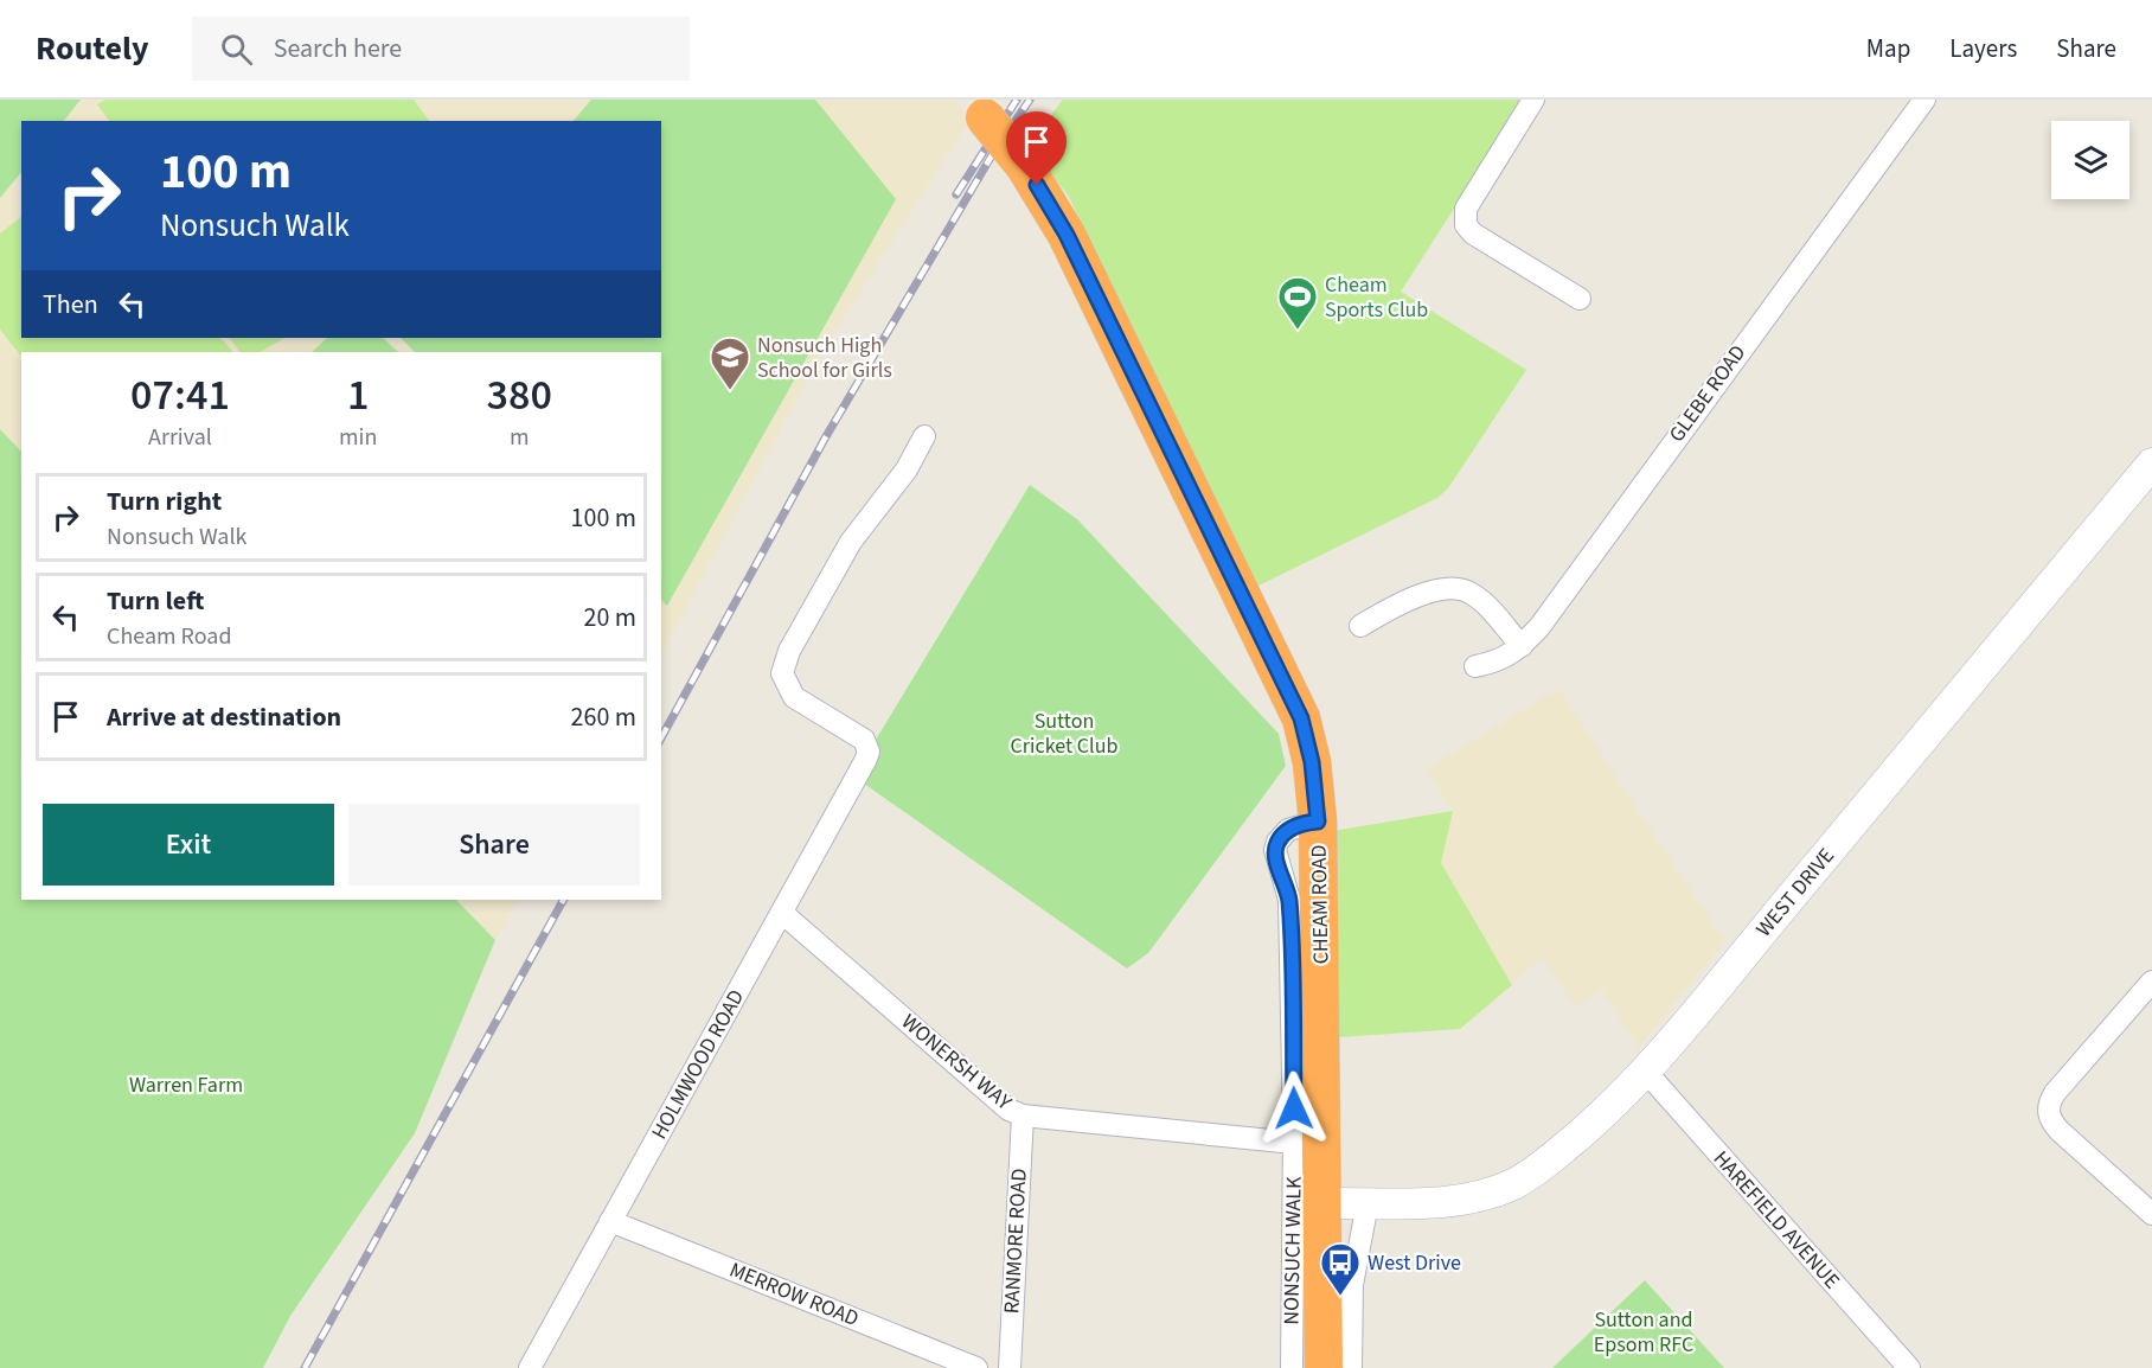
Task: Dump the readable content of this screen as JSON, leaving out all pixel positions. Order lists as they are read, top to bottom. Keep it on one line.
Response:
{"streets":{"highway":["CHEAM ROAD"],"street":["GLEBE ROAD","WEST DRIVE","WONERSH WAY","HOLMWOOD ROAD","HAREFIELD AVENUE","RANMORE ROAD","NONSUCH WALK","MERROW ROAD"]},"crossings":[["WEST DRIVE","CHEAM ROAD"],["WEST DRIVE","HAREFIELD AVENUE"],["CHEAM ROAD","NONSUCH WALK"],["WONERSH WAY","HOLMWOOD ROAD"],["WONERSH WAY","RANMORE ROAD"],["WONERSH WAY","NONSUCH WALK"],["HOLMWOOD ROAD","MERROW ROAD"]],"parks":["Sutton Cricket Club","Warren Farm","Sutton and Epsom RFC"],"places":{"sports":["Cheam Sports Club"],"school or university":["Nonsuch High School for Girls"],"bus stop":["West Drive"]},"page":{"header":"Routely","search":"Search here","nav":["Map","Layers","Share"],"turn":["100 m","Nonsuch Walk"],"then":"Then","eta":["07:41","Arrival","1","min","380","m"],"list":[{"name":"Turn right","note":"Nonsuch Walk","value":"100 m"},{"name":"Turn left","note":"Cheam Road","value":"20 m"},{"name":"Arrive at destination","value":"260 m"}],"buttons":["Exit","Share"]}}
